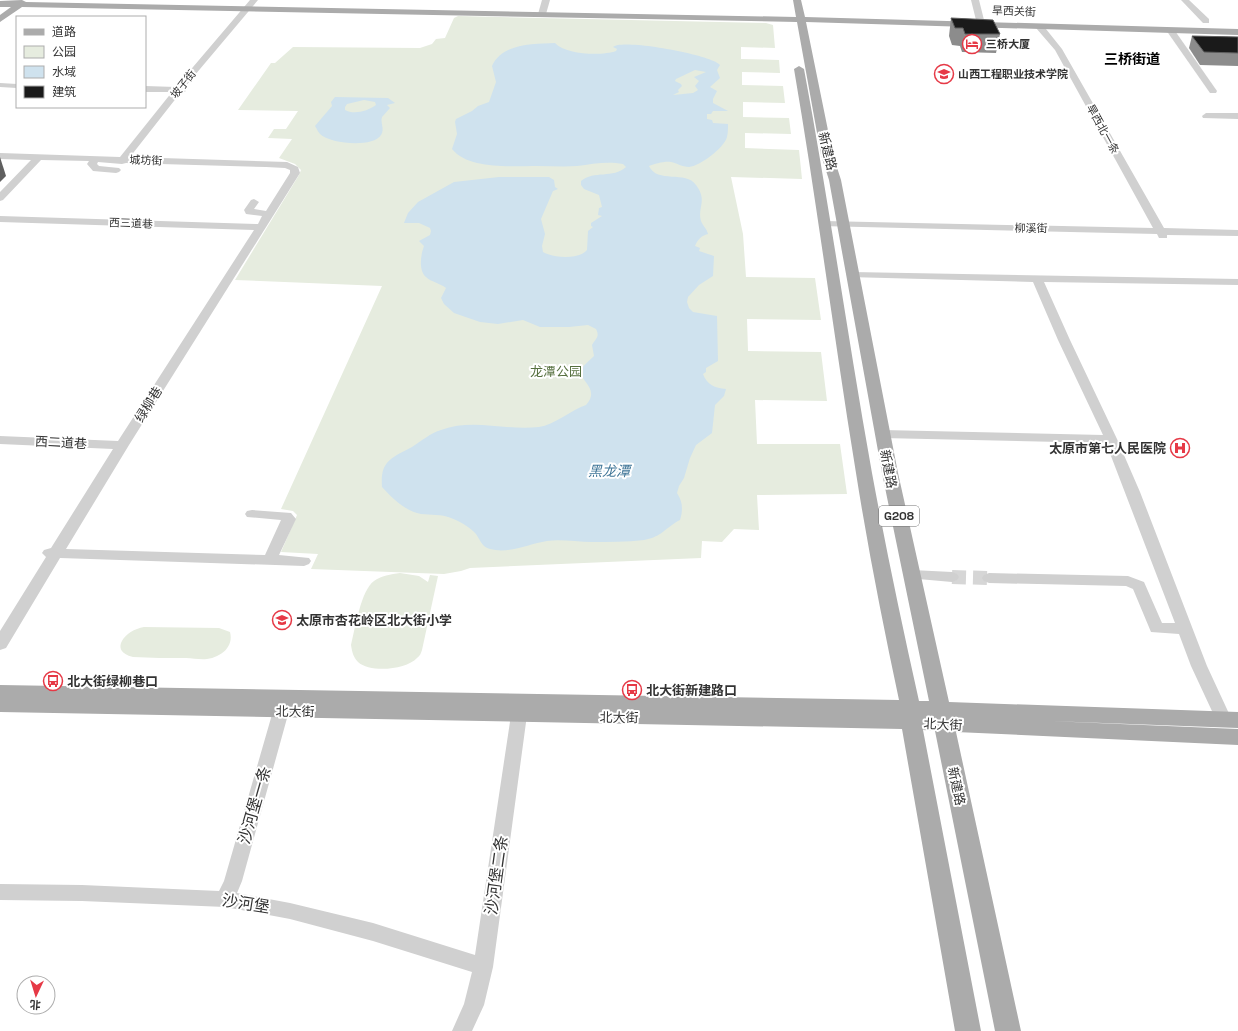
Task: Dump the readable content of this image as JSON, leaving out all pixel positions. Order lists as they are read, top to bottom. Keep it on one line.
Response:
{"streets":{"main road":["旱西关街","新建路","G208","北大街"],"street":["坡子街","旱西北一条","城坊街","西三道巷","柳溪街","绿柳巷","西二道巷","沙河堡一条","沙河堡二条","沙河堡"]},"crossings":[["旱西关街","坡子街"],["旱西关街","旱西北一条"],["旱西关街","新建路"],["坡子街","城坊街"],["旱西北一条","柳溪街"],["新建路","柳溪街"],["新建路","北大街"],["城坊街","绿柳巷"],["西三道巷","绿柳巷"],["绿柳巷","西二道巷"],["北大街","沙河堡一条"],["北大街","沙河堡二条"],["沙河堡一条","沙河堡"],["沙河堡二条","沙河堡"]],"districts":["三桥街道"],"water":["黑龙潭"],"parks":["龙潭公园"],"places":{"hotel":["三桥大厦"],"school or university":["山西工程职业技术学院","太原市杏花岭区北大街小学"],"hospital":["太原市第七人民医院"],"bus stop":["北大街绿柳巷口","北大街新建路口"]},"legend":["道路","公园","水域","建筑"],"north":"bottom"}
